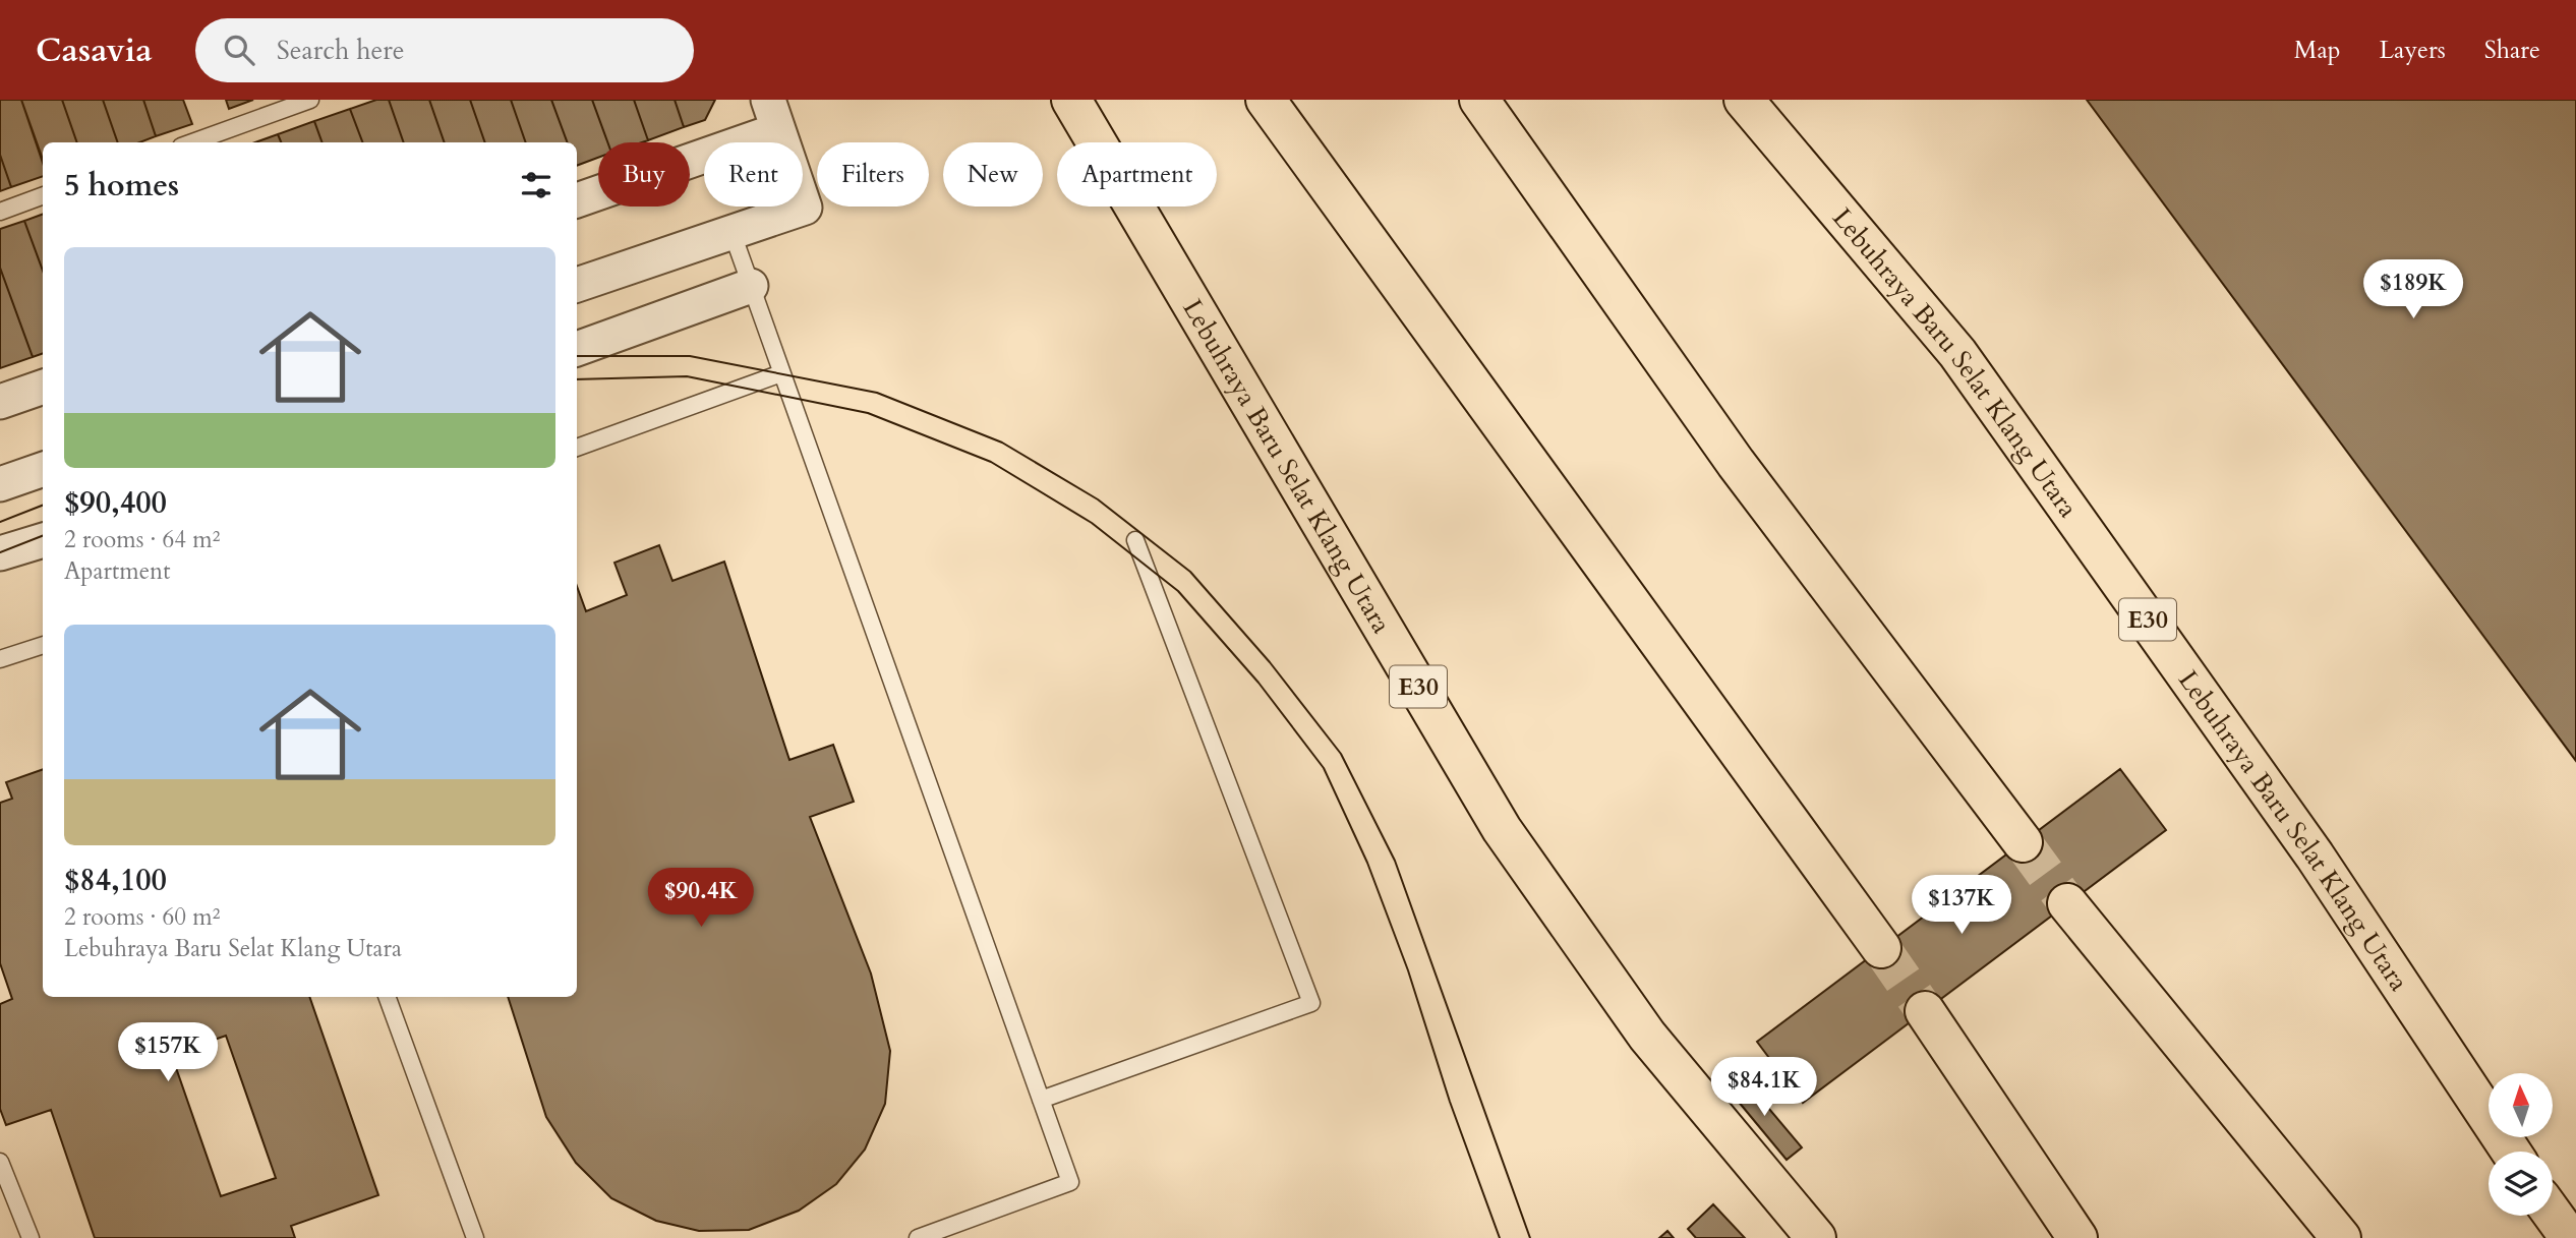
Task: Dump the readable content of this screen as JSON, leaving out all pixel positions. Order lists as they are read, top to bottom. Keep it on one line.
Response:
{"streets":{"highway":["Lebuhraya Baru Selat Klang Utara","E30"]},"north":"top","page":{"header":"Casavia","search":"Search here","nav":["Map","Layers","Share"],"chip":["Buy","Rent","Filters","New","Apartment"],"heading":"5 homes","list":[{"name":"$90,400","note":"2 rooms · 64 m² · Apartment"},{"name":"$84,100","note":"2 rooms · 60 m² · Lebuhraya Baru Selat Klang Utara"}],"price":["$189K","$90.4K","$137K","$157K","$84.1K"]}}
